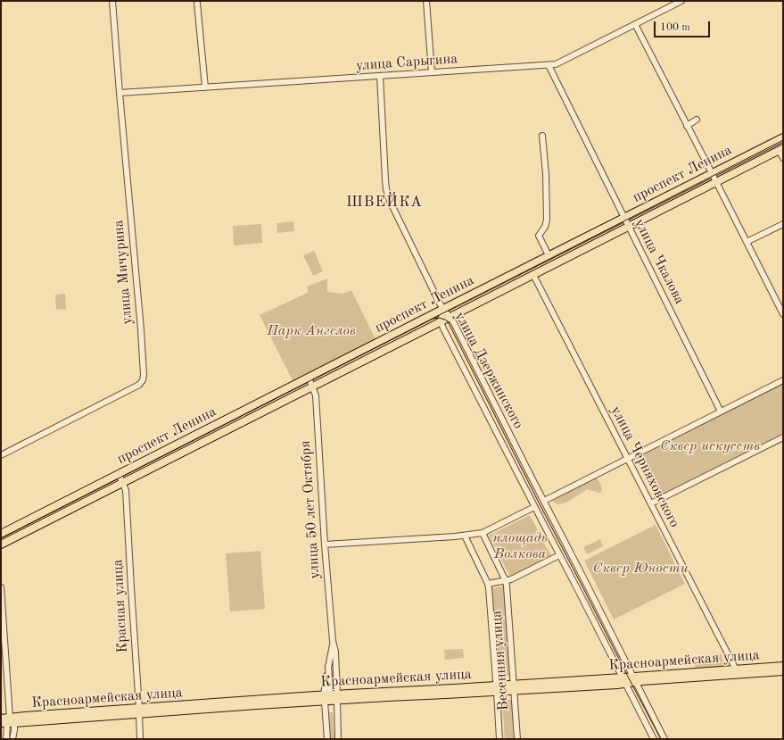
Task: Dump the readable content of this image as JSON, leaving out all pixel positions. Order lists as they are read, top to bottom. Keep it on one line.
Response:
{"streets":{"main road":["проспект Ленина","Красноармейская улица"],"street":["улица Сарыгина","улица Чкалова","улица Мичурина","улица Дзержинского","улица Черняховского","улица 50 лет Октября","Красная улица","Весенняя улица"]},"crossings":[["улица Сарыгина","улица Чкалова"],["улица Сарыгина","улица Мичурина"],["проспект Ленина","улица Чкалова"],["проспект Ленина","улица Дзержинского"],["проспект Ленина","улица Черняховского"],["проспект Ленина","улица 50 лет Октября"],["проспект Ленина","Красная улица"],["улица Дзержинского","Красноармейская улица"],["улица Черняховского","Красноармейская улица"],["улица 50 лет Октября","Красноармейская улица"],["Красная улица","Красноармейская улица"],["Весенняя улица","Красноармейская улица"]],"districts":["ШВЕЙКА"],"parks":["Парк Ангелов","Сквер искусств","площадь Волкова","Сквер Юности"],"scale_bar":"100 m"}
